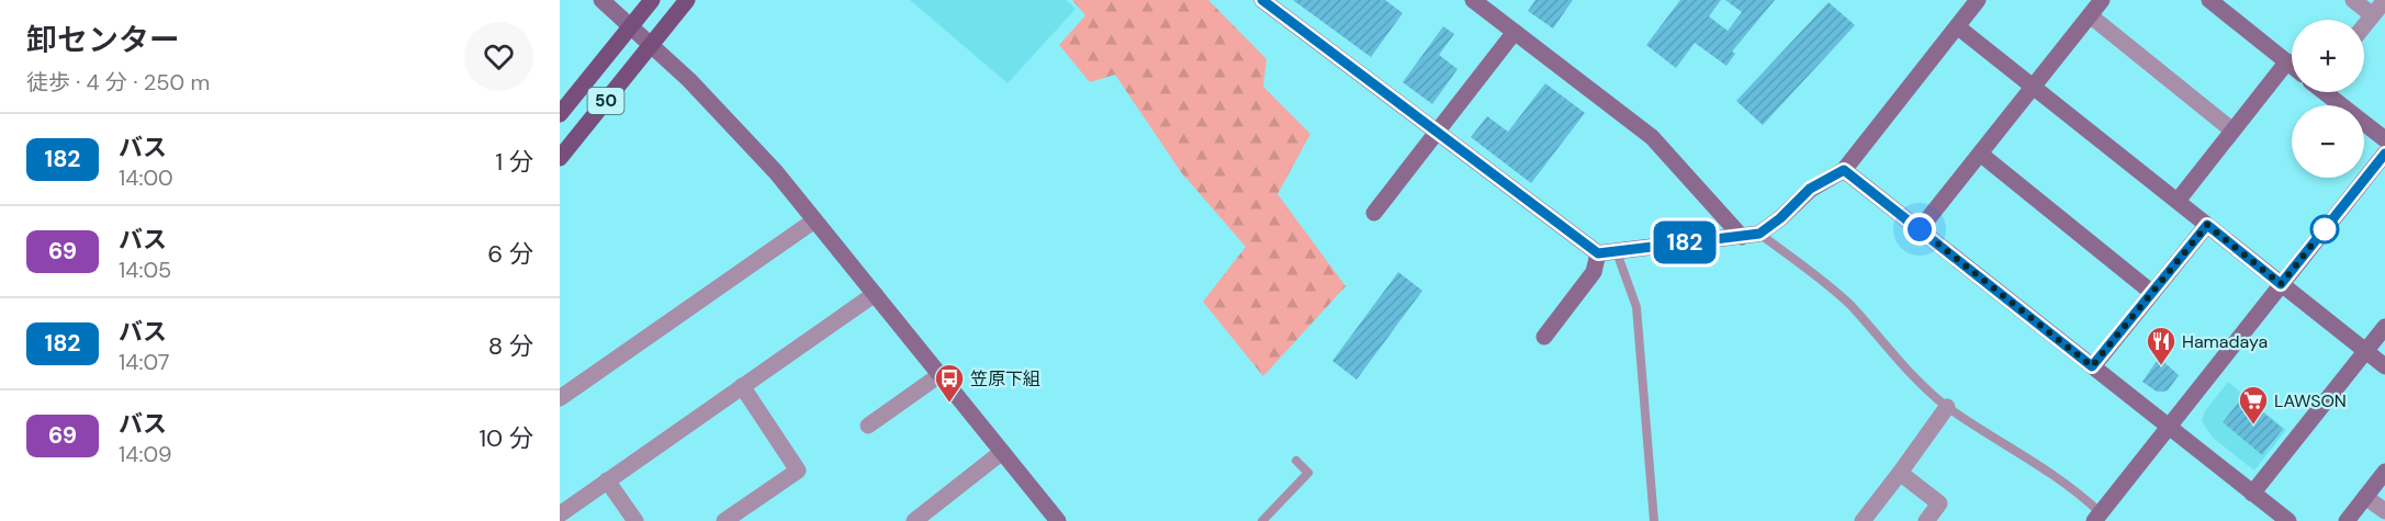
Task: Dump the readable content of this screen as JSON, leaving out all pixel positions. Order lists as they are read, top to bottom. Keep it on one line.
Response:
{"streets":{"main road":["50"]},"places":{"restaurant":["Hamadaya"],"bus stop":["笠原下組"],"supermarket":["LAWSON"]},"lines":["bus line 182"],"page":{"heading":["卸センター","徒歩 · 4 分 · 250 m"],"on_map":"182","map_buttons":["+","−"],"list":[{"mark":"182","name":"バス","note":"14:00","value":"1 分"},{"mark":"69","name":"バス","note":"14:05","value":"6 分"},{"mark":"182","name":"バス","note":"14:07","value":"8 分"},{"mark":"69","name":"バス","note":"14:09","value":"10 分"}]}}
